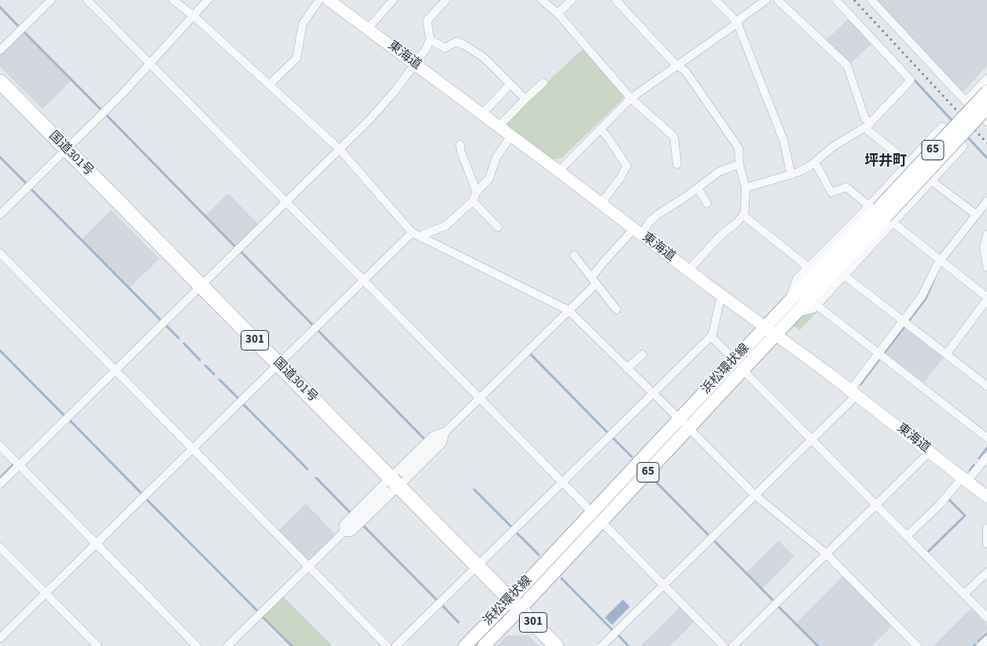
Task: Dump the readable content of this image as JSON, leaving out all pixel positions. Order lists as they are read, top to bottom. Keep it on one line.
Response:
{"streets":{"highway":["国道301号","301"],"main road":["東海道","65","浜松環状線"]},"crossings":[["東海道","浜松環状線"],["国道301号","浜松環状線"]],"districts":["坪井町"]}
